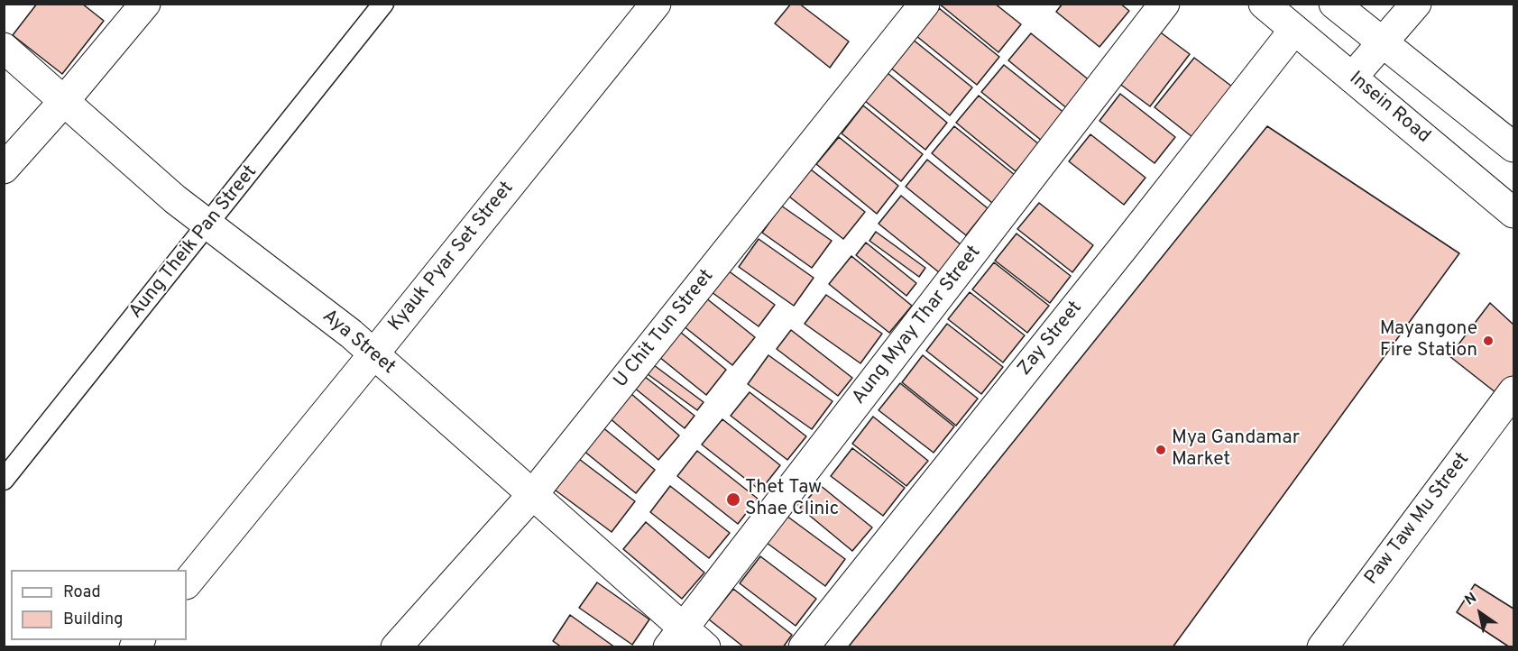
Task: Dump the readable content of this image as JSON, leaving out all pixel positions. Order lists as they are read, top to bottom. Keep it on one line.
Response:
{"streets":{"street":["Insein Road","Kyauk Pyar Set Street","Aung Myay Thar Street","U Chit Tun Street","Zay Street","Aya Street","Paw Taw Mu Street"],"lane":["Aung Theik Pan Street"]},"crossings":[["Insein Road","Zay Street"],["Aung Theik Pan Street","Aya Street"],["Kyauk Pyar Set Street","Aya Street"],["Aung Myay Thar Street","Aya Street"],["U Chit Tun Street","Aya Street"]],"places":["Mayangone Fire Station","Mya Gandamar Market","Thet Taw Shae Clinic"],"legend":["Road","Building"],"north":"top left"}
